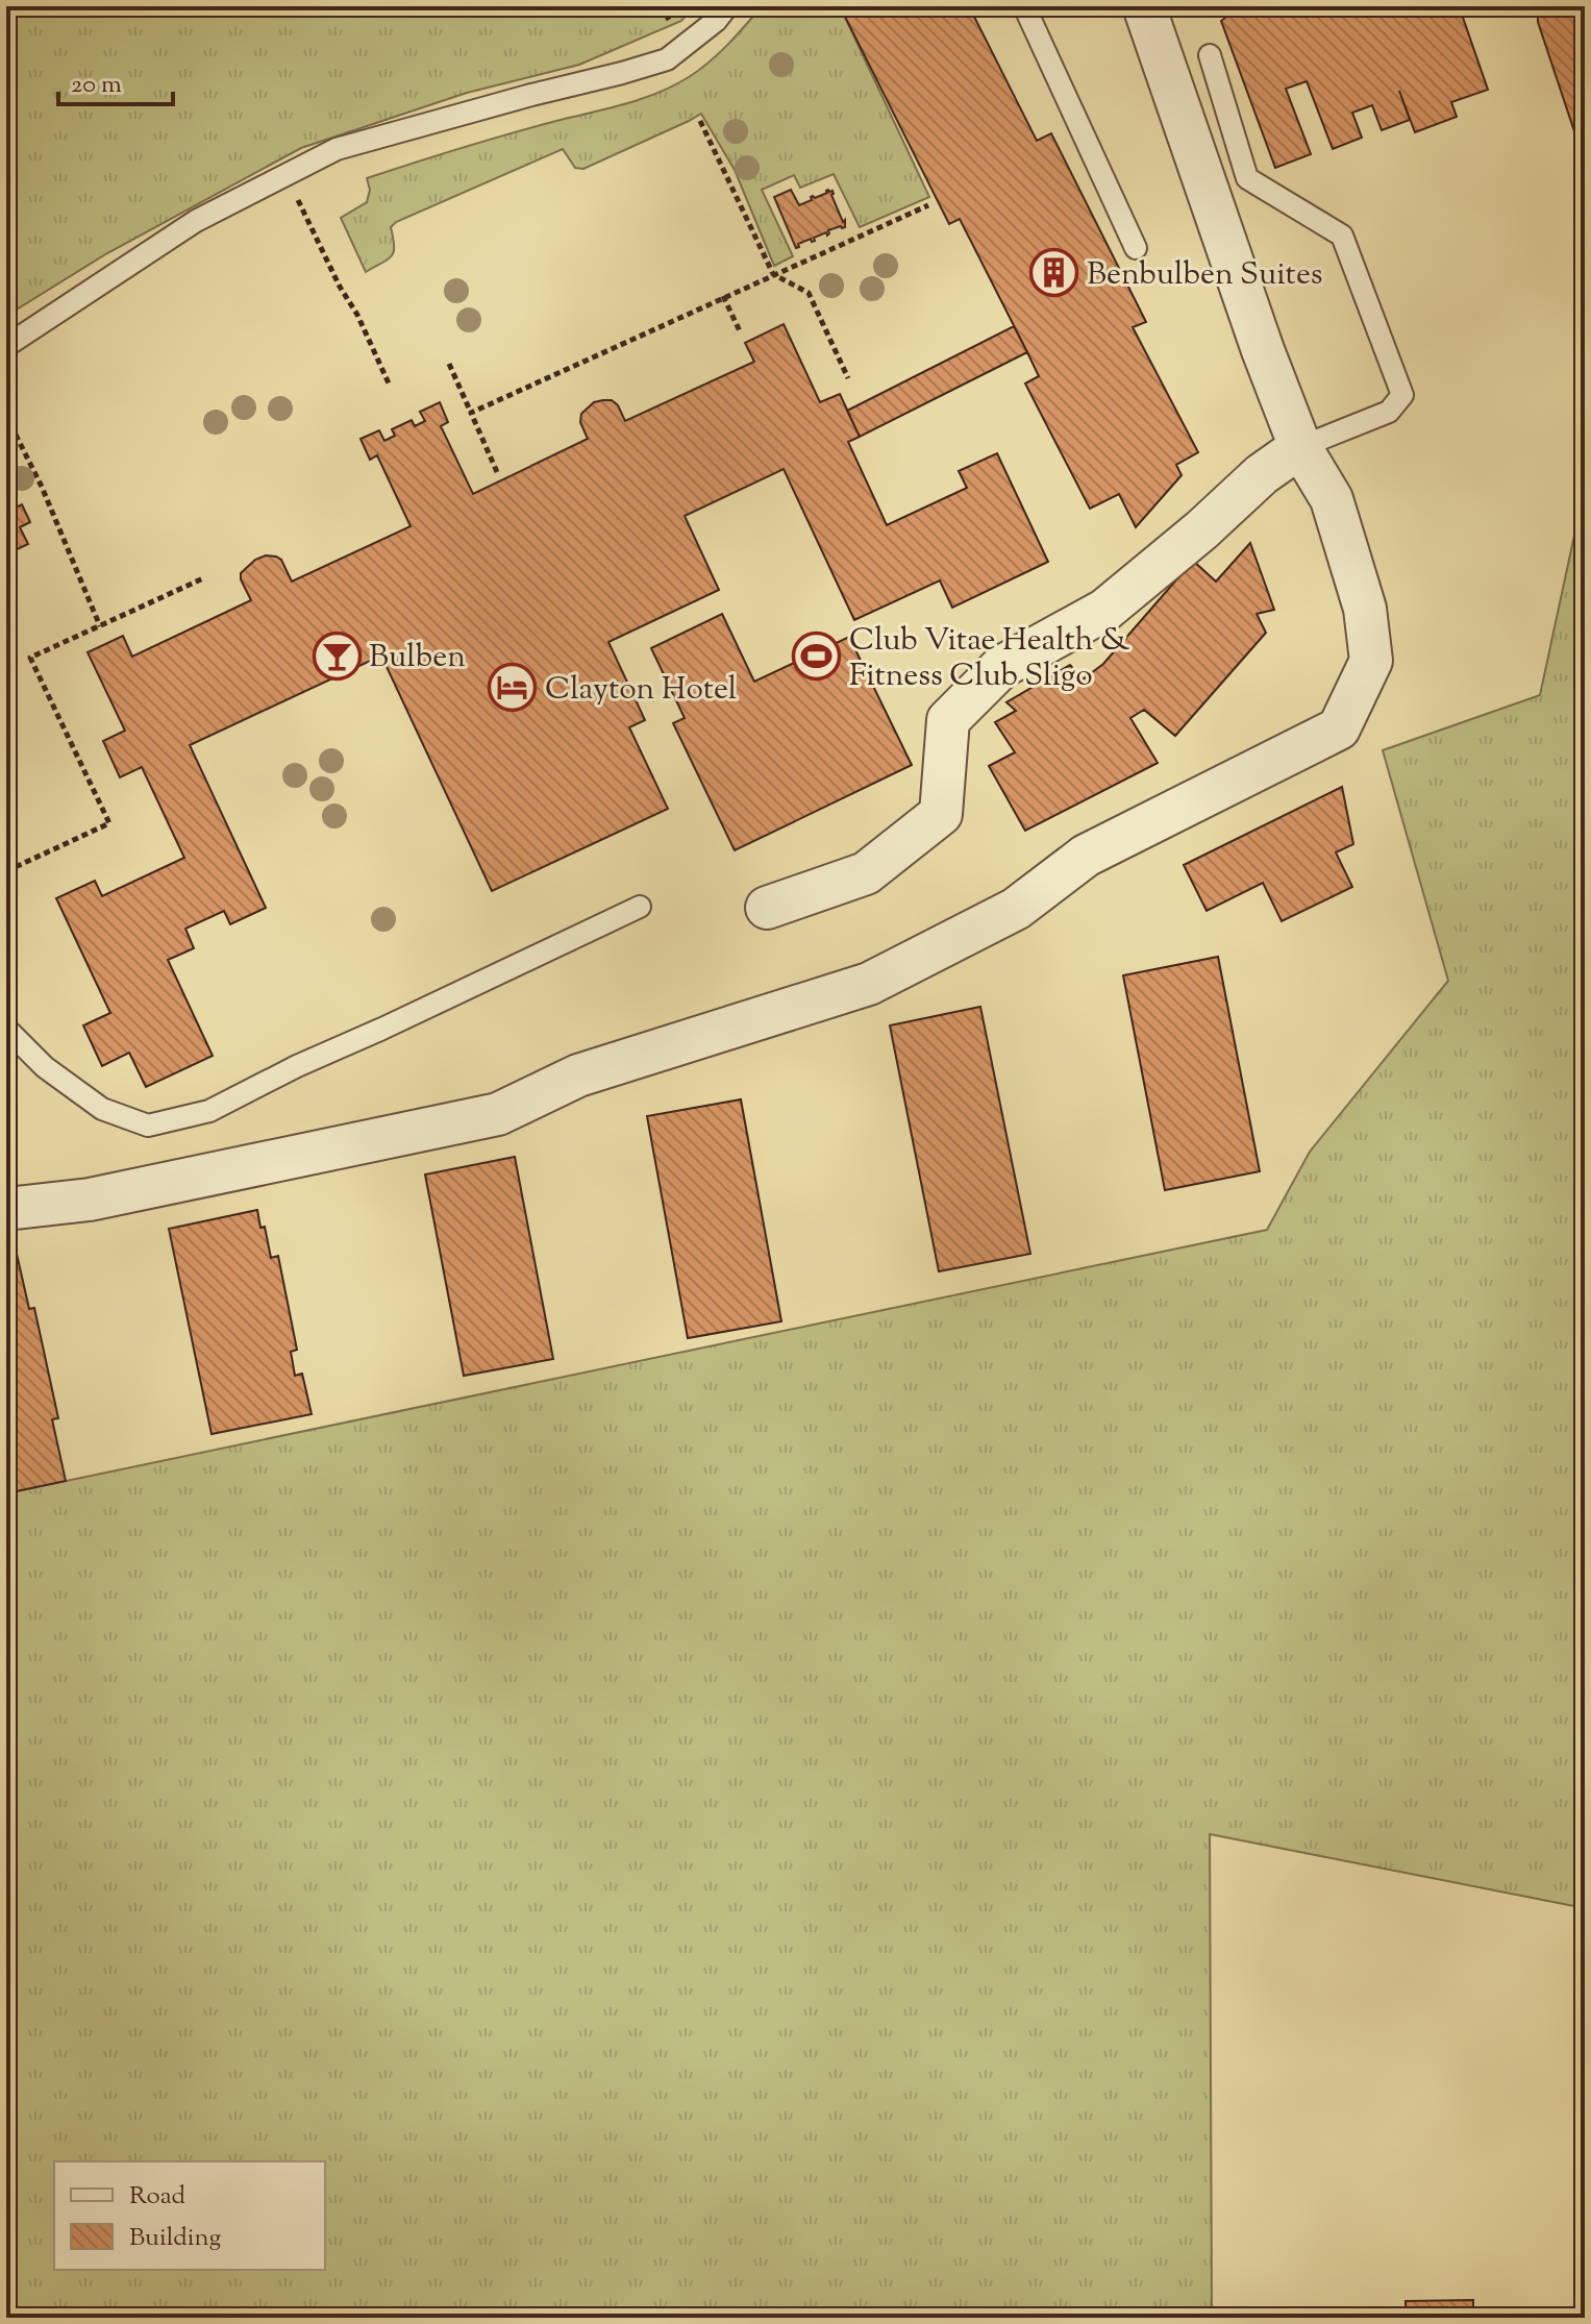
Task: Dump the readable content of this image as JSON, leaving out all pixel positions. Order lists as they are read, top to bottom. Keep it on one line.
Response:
{"places":{"building":["Benbulben Suites"],"bar":["Bulben"],"sports":["Club Vitae Health & Fitness Club Sligo"],"hotel":["Clayton Hotel"]},"legend":["Road","Building"],"scale_bar":"20 m"}
